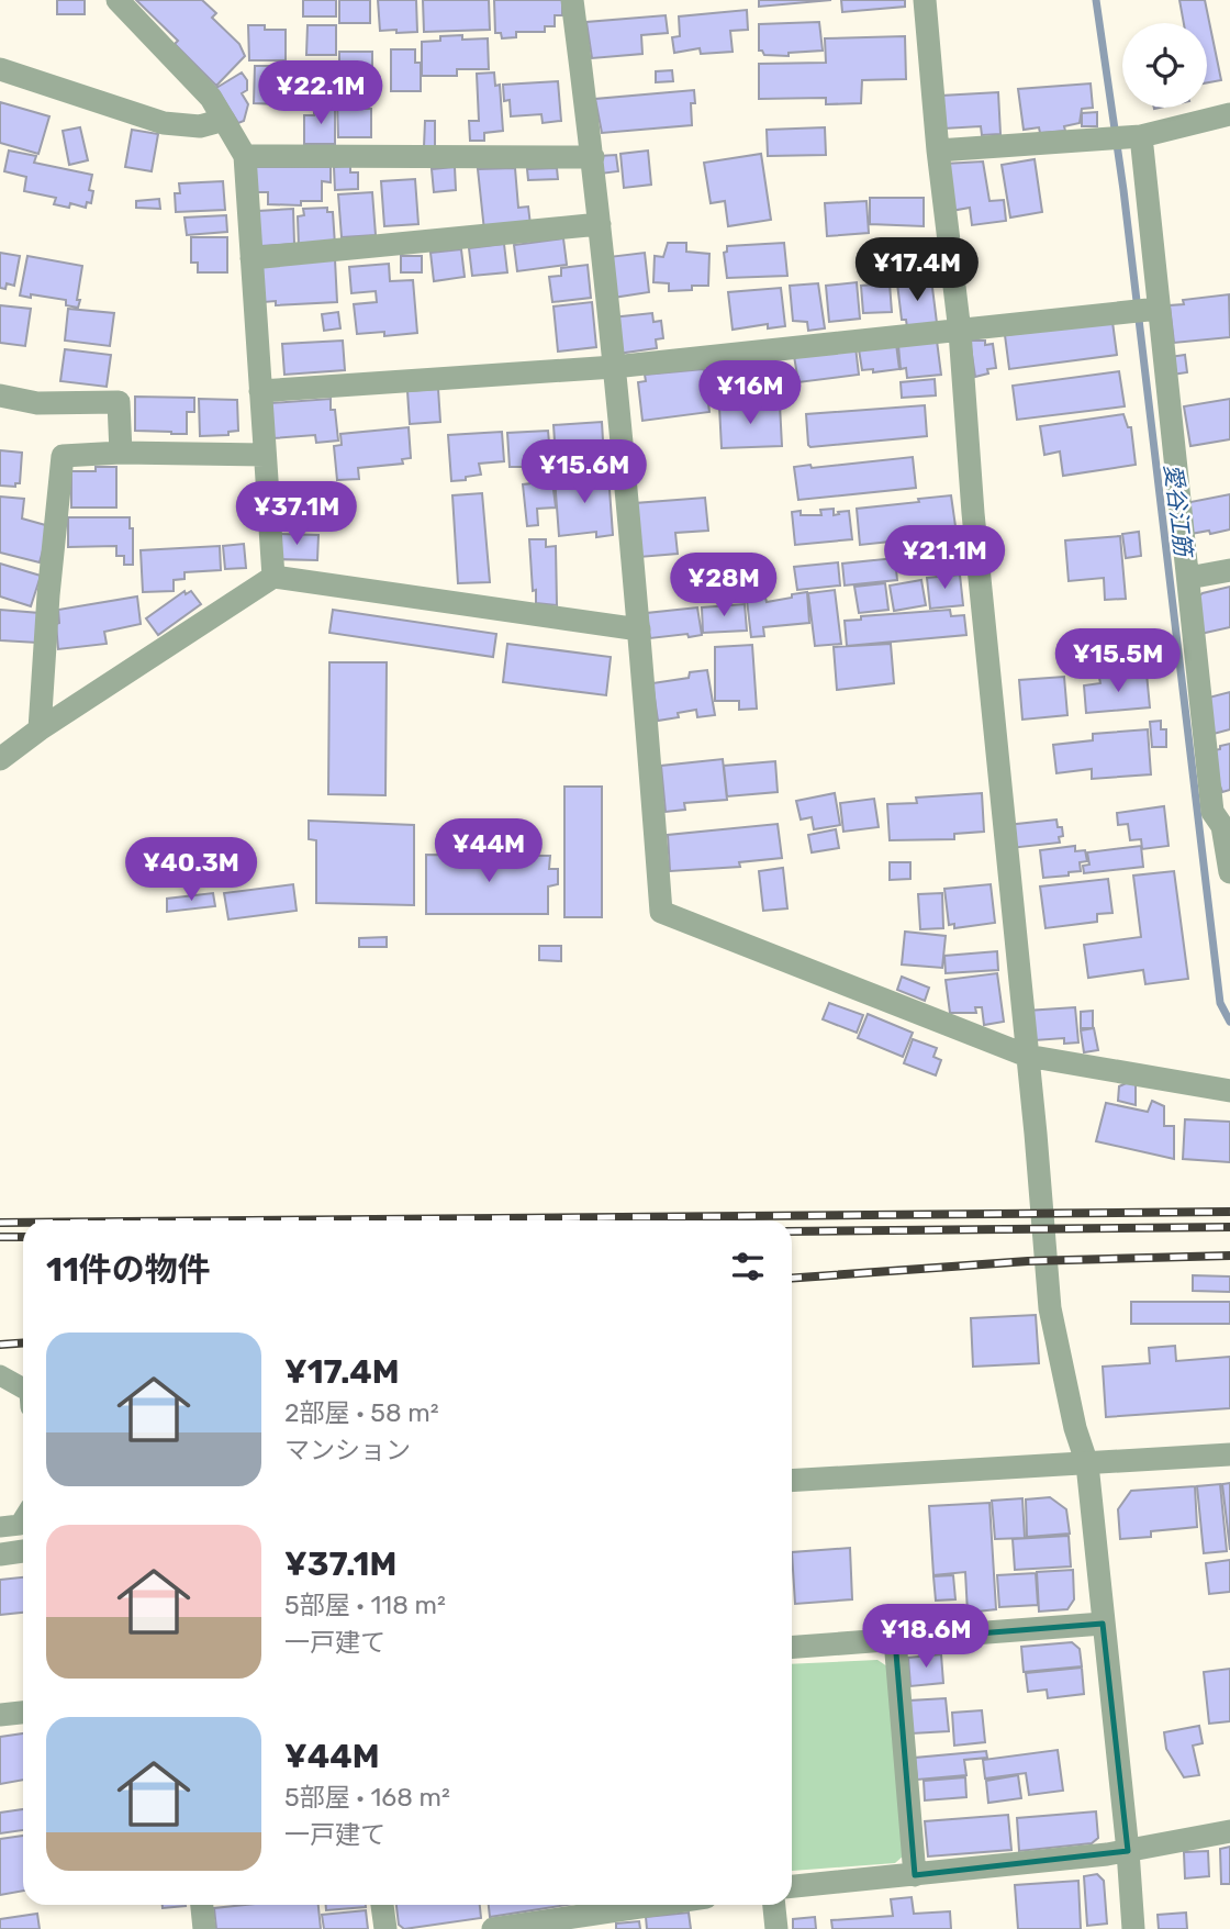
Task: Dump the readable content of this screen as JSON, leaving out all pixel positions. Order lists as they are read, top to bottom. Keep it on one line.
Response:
{"water":["愛谷江筋"],"page":{"price":["¥22.1M","¥17.4M","¥16M","¥15.6M","¥37.1M","¥21.1M","¥28M","¥15.5M","¥44M","¥40.3M","¥18.6M"],"heading":"11件の物件","list":[{"name":"¥17.4M","note":"2部屋 · 58 m² · マンション"},{"name":"¥37.1M","note":"5部屋 · 118 m² · 一戸建て"},{"name":"¥44M","note":"5部屋 · 168 m² · 一戸建て"}]}}
